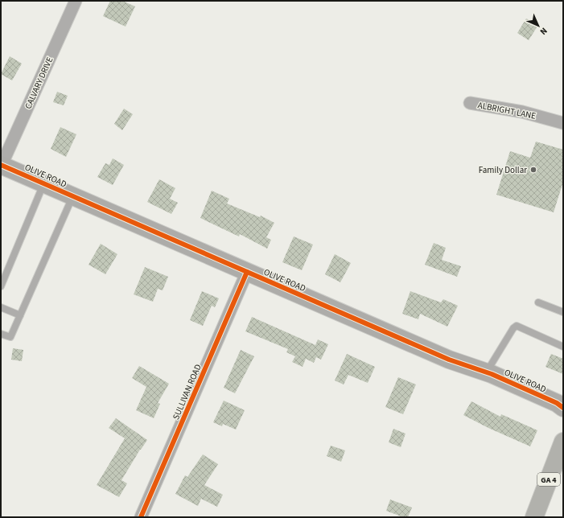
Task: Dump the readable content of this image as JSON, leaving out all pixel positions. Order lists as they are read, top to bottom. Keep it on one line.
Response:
{"streets":{"main road":["GA 4"],"street":["CALVARY DRIVE","ALBRIGHT LANE","OLIVE ROAD","SULLIVAN ROAD"]},"crossings":[["CALVARY DRIVE","OLIVE ROAD"],["OLIVE ROAD","SULLIVAN ROAD"]],"places":["Family Dollar"],"north":"bottom right"}
